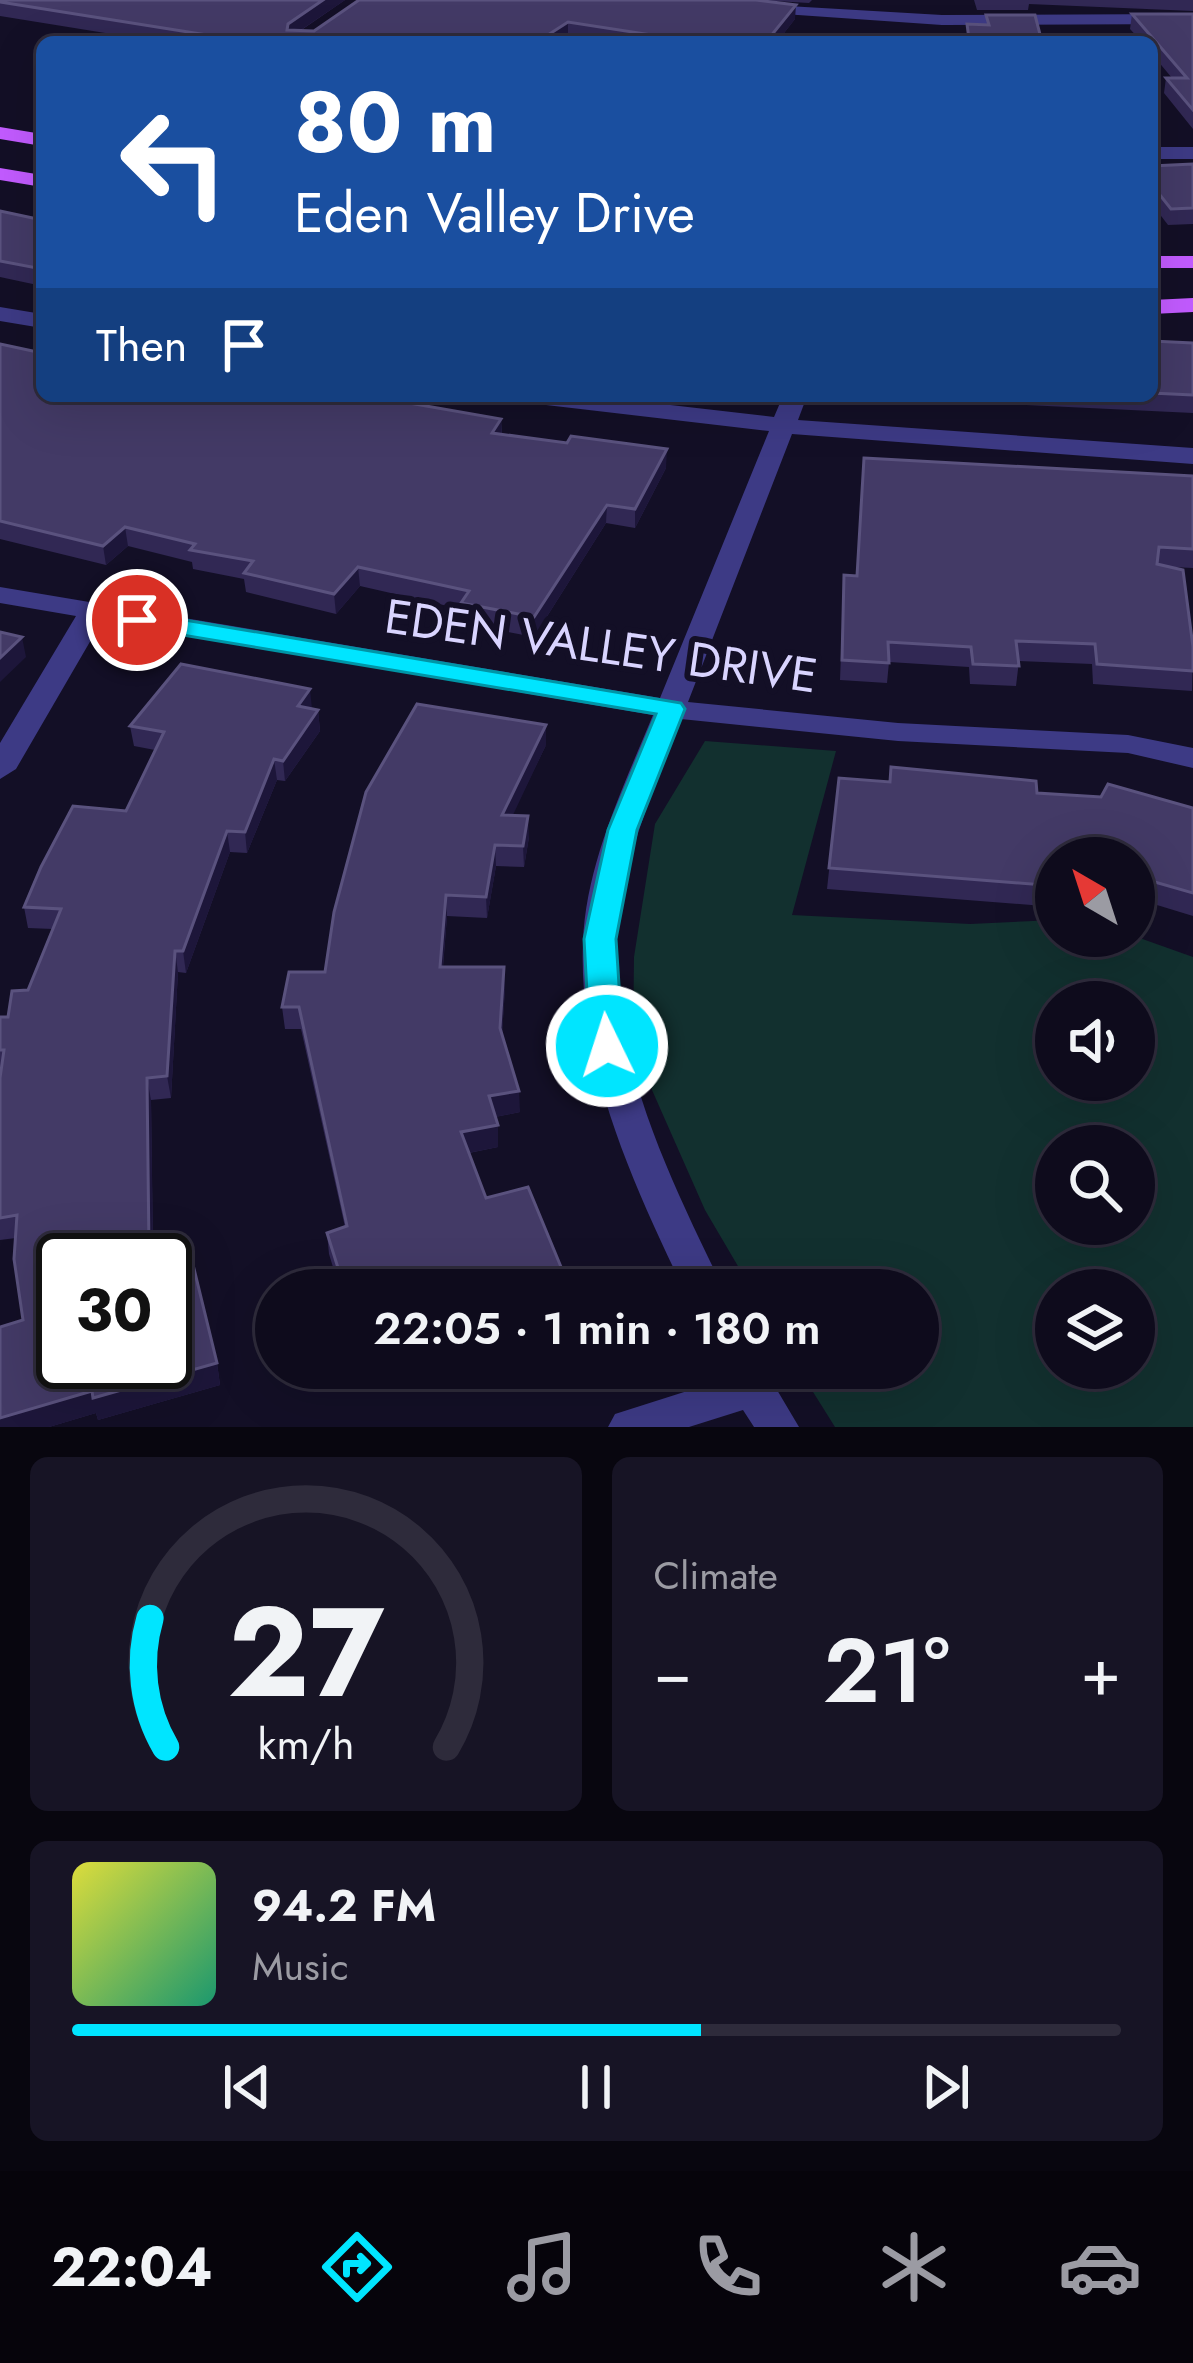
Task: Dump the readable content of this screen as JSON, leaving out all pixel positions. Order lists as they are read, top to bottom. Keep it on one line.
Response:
{"streets":{"street":["EDEN VALLEY DRIVE"]},"north":"top left","page":{"turn":["80 m","Eden Valley Drive"],"then":"Then","limit":"30","trip":"22:05 · 1 min · 180 m","tile":"Climate","heat":["−","21°","+"],"song":["94.2 FM","Music"],"tabs":"22:04","gauge":["27","km/h"]}}
